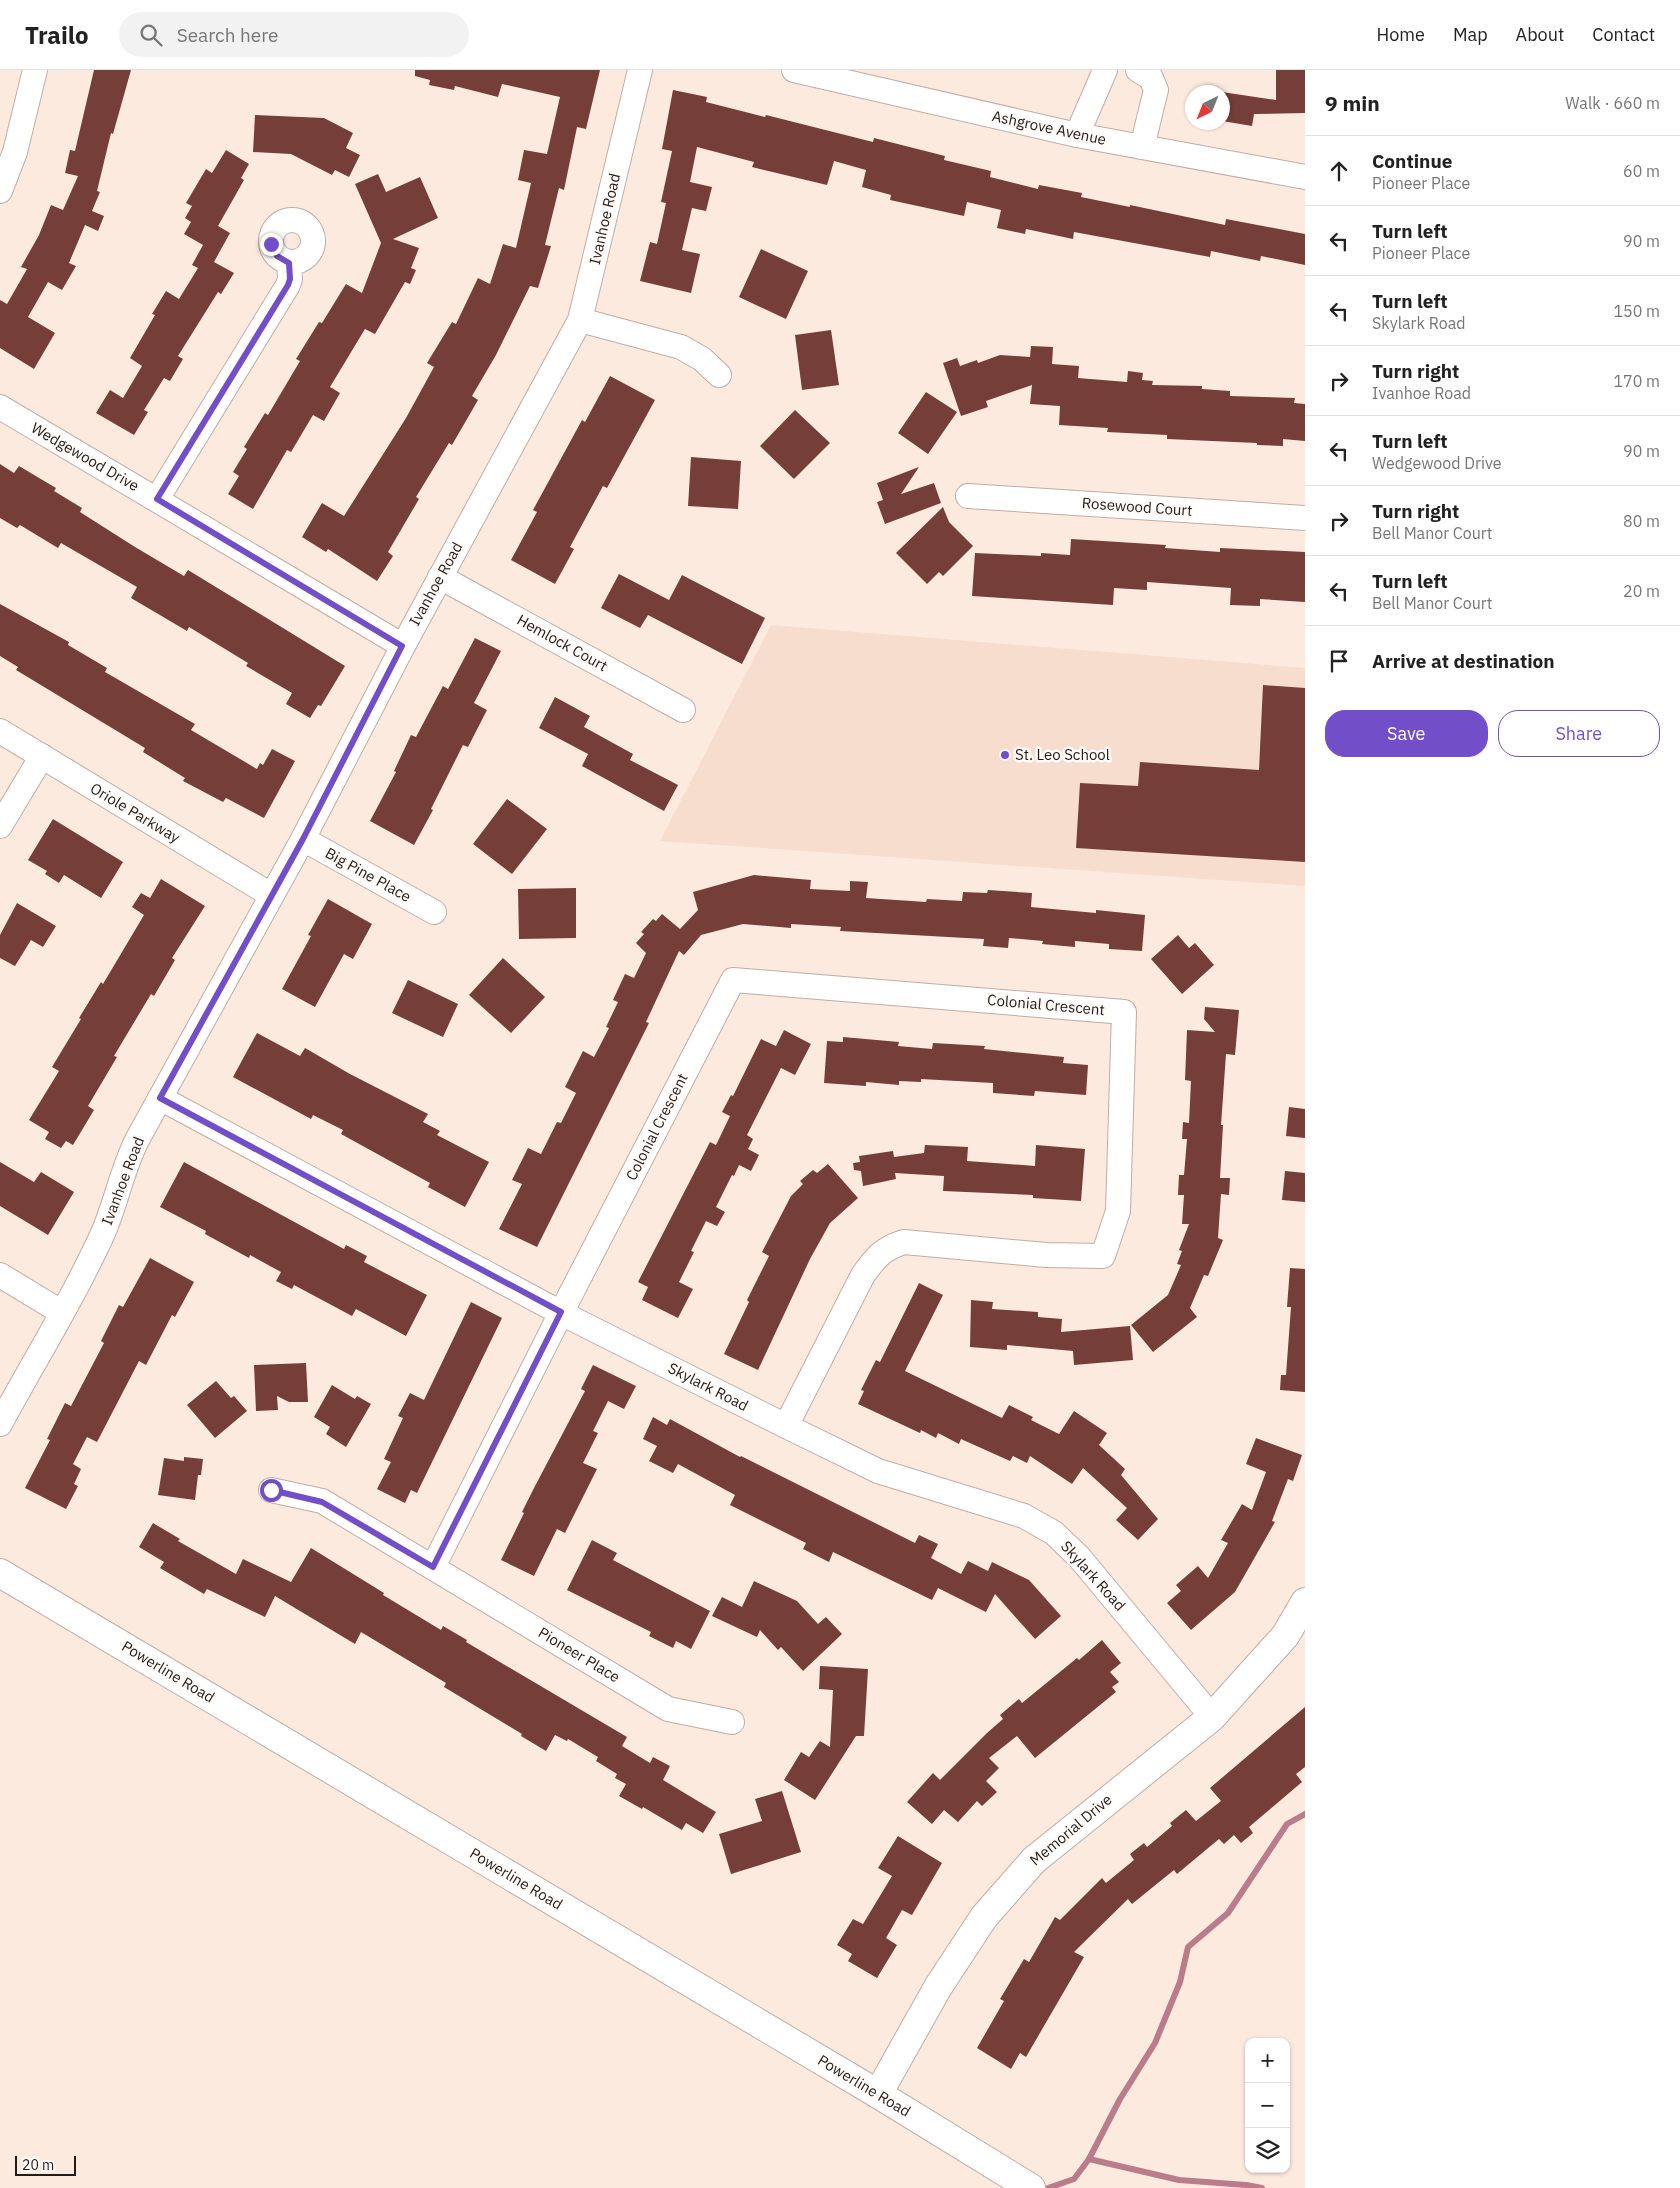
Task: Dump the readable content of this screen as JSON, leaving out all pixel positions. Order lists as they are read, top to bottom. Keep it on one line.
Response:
{"streets":{"main road":["Powerline Road","Memorial Drive"],"street":["Ashgrove Avenue","Ivanhoe Road","Wedgewood Drive","Rosewood Court","Hemlock Court","Oriole Parkway","Big Pine Place","Colonial Crescent","Skylark Road","Pioneer Place"]},"crossings":[["Ivanhoe Road","Wedgewood Drive"],["Ivanhoe Road","Hemlock Court"],["Ivanhoe Road","Oriole Parkway"],["Ivanhoe Road","Big Pine Place"],["Ivanhoe Road","Skylark Road"],["Colonial Crescent","Skylark Road"],["Skylark Road","Memorial Drive"],["Powerline Road","Memorial Drive"]],"places":["St. Leo School"],"scale_bar":"20 m","north":"bottom left","page":{"header":"Trailo","search":"Search here","nav":["Home","Map","About","Contact"],"heading":["9 min","Walk · 660 m"],"list":[["Continue","Pioneer Place","60 m"],["Turn left","Pioneer Place","90 m"],["Turn left","Skylark Road","150 m"],["Turn right","Ivanhoe Road","170 m"],["Turn left","Wedgewood Drive","90 m"],["Turn right","Bell Manor Court","80 m"],["Turn left","Bell Manor Court","20 m"],"Arrive at destination"],"buttons":["Save","Share"],"map_buttons":["+","−"],"scale":"20 m"}}
